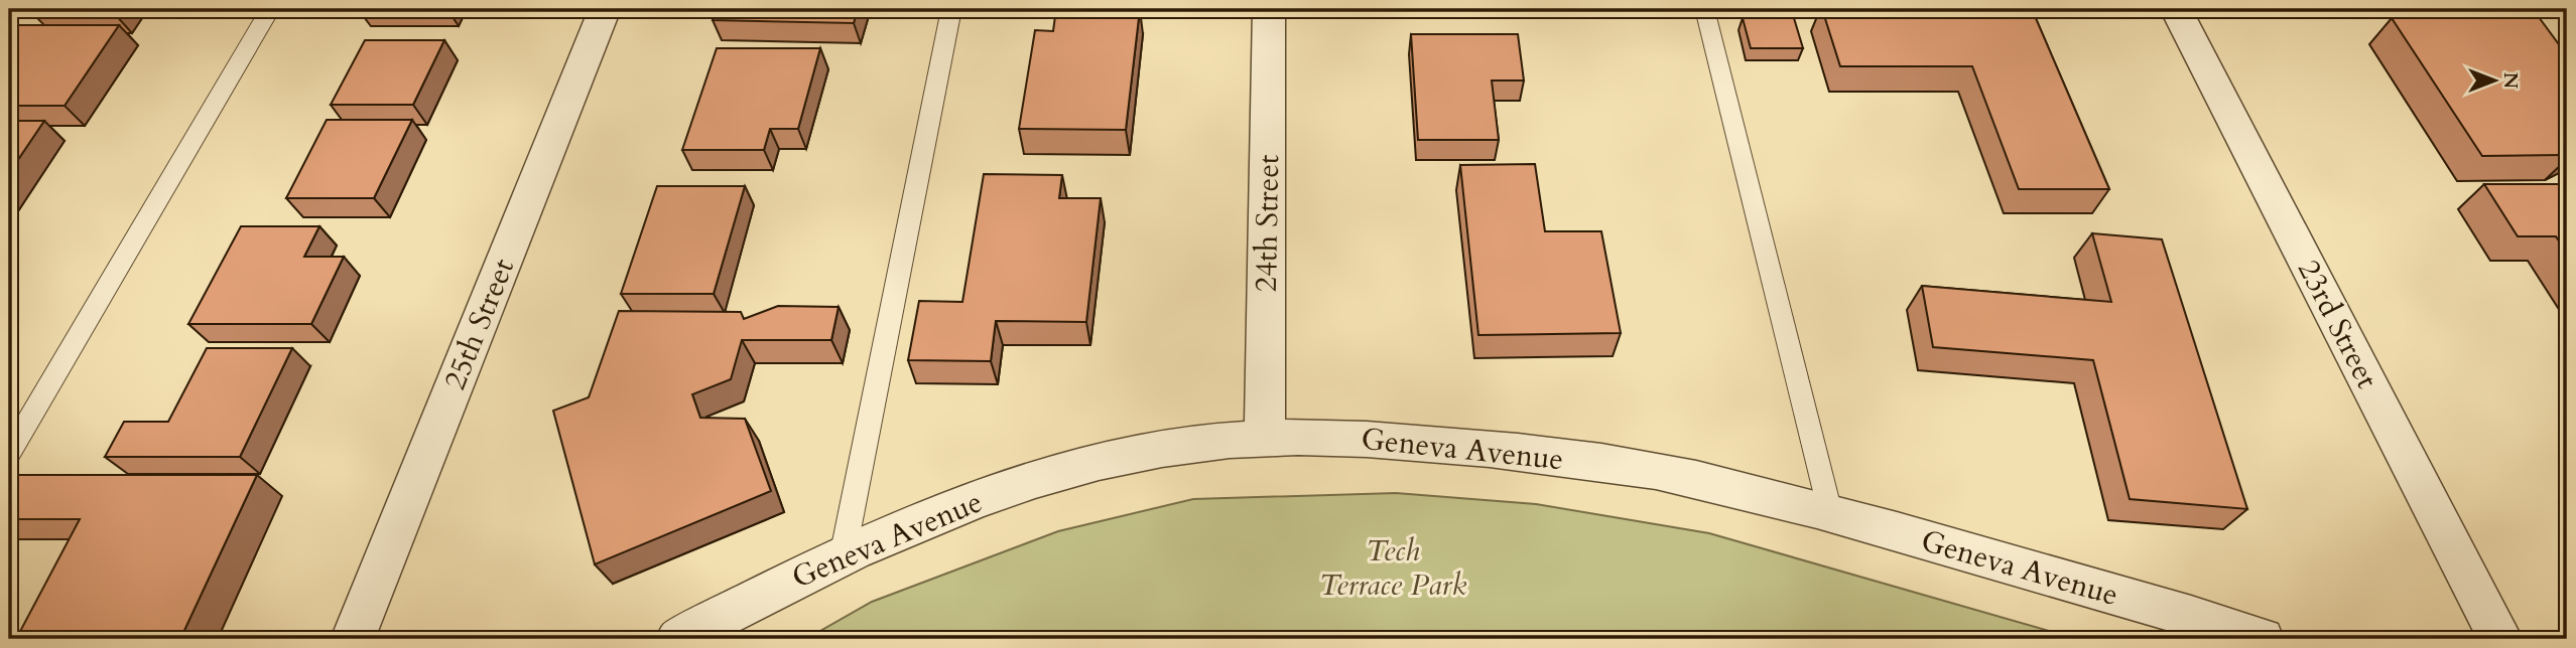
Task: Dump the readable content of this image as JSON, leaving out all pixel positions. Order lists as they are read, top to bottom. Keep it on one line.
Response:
{"streets":{"street":["24th Street","25th Street","23rd Street","Geneva Avenue"]},"crossings":[["24th Street","Geneva Avenue"]],"parks":["Tech Terrace Park"],"north":"right"}
